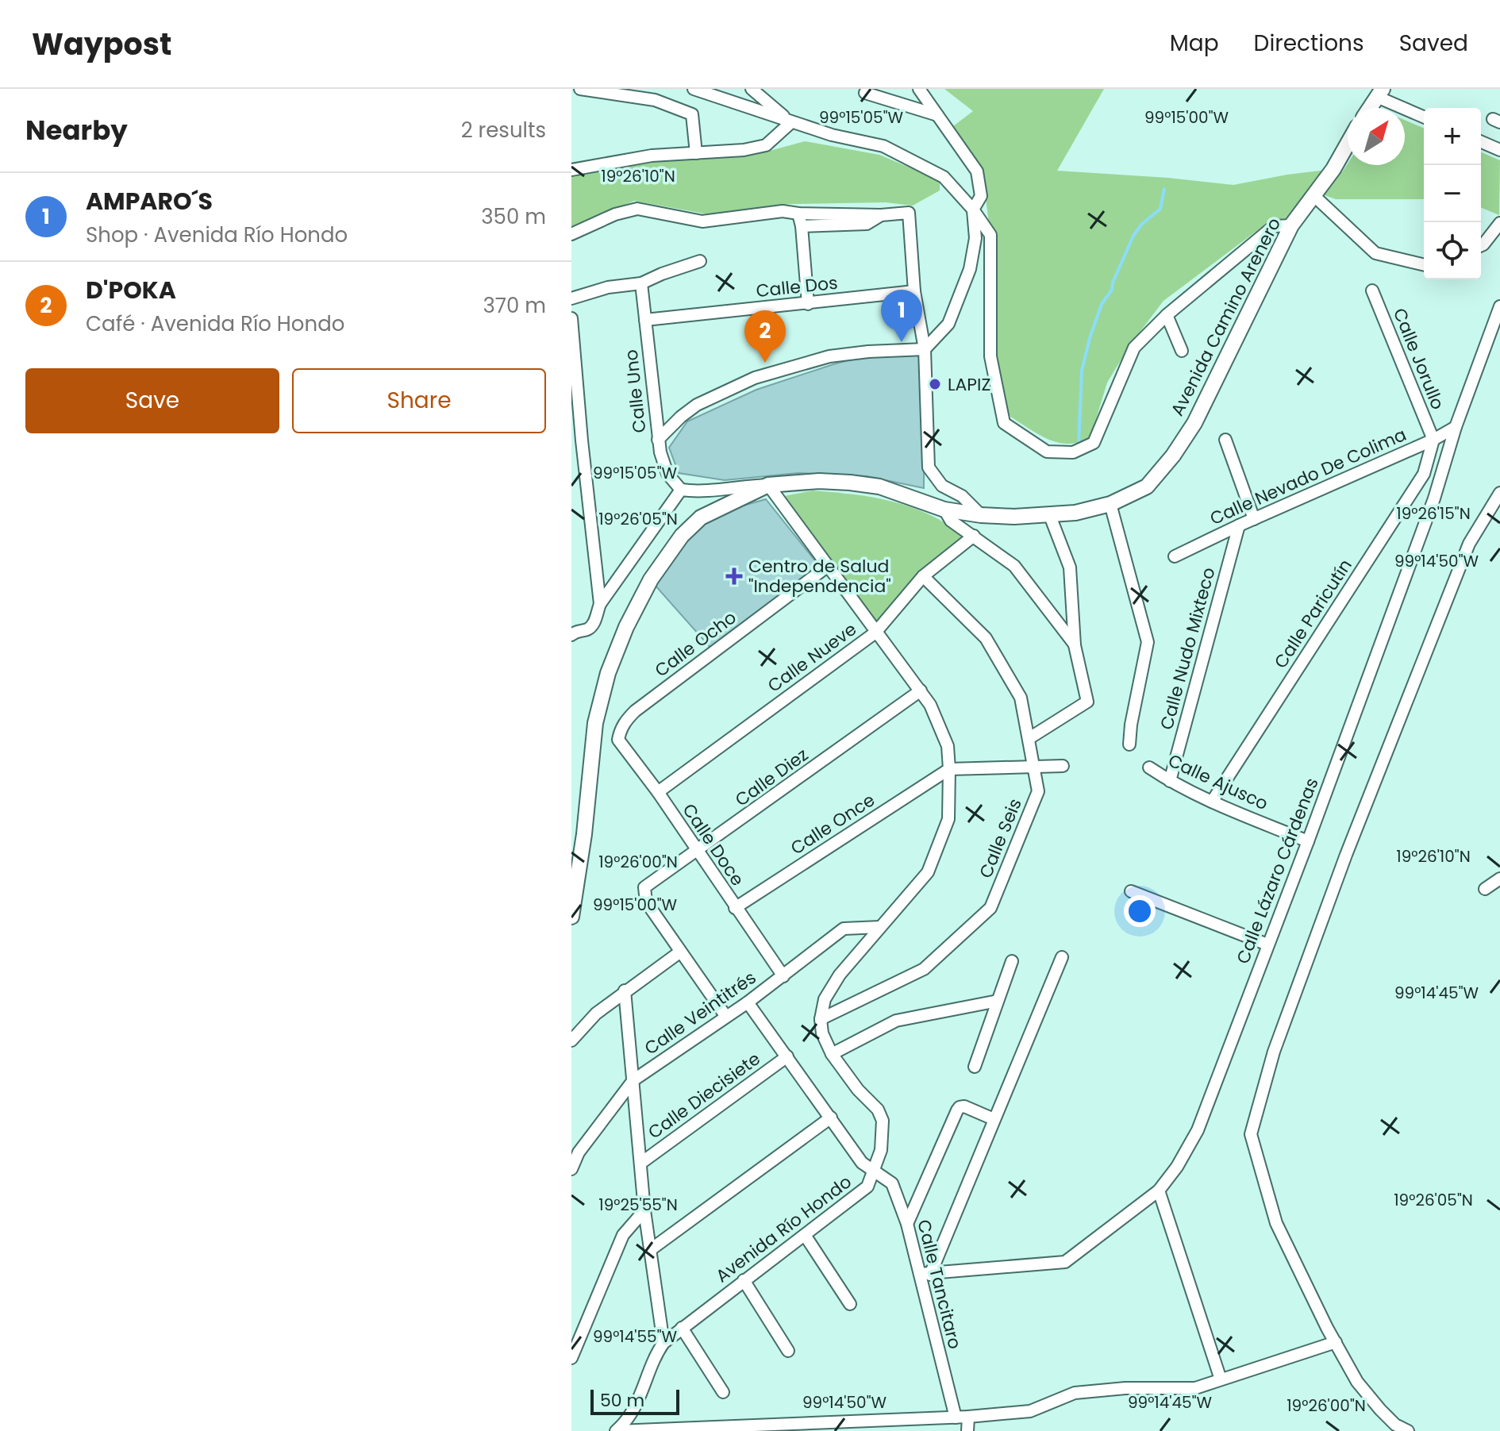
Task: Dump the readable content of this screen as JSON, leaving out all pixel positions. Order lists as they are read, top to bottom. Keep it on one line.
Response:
{"streets":{"main road":["Avenida Camino Arenero"],"street":["Calle Dos","Calle Jorullo","Calle Uno","Calle Nevado De Colima","Calle Paricutín","Calle Ocho","Calle Nudo Mixteco","Calle Nueve","Calle Diez","Calle Ajusco","Calle Once","Calle Seis","Calle Doce","Calle Lázaro Cárdenas","Calle Veintitrés","Calle Diecisiete","Avenida Río Hondo","Calle Tancitaro"]},"crossings":[["Calle Dos","Calle Uno"],["Calle Jorullo","Calle Nevado De Colima"],["Calle Jorullo","Calle Paricutín"],["Calle Nevado De Colima","Calle Paricutín"],["Calle Nevado De Colima","Calle Nudo Mixteco"],["Calle Nevado De Colima","Calle Lázaro Cárdenas"],["Calle Paricutín","Calle Ajusco"],["Calle Ocho","Calle Doce"],["Calle Nudo Mixteco","Calle Ajusco"],["Calle Nueve","Calle Seis"],["Calle Nueve","Calle Doce"],["Calle Diez","Calle Doce"],["Calle Ajusco","Calle Lázaro Cárdenas"],["Calle Once","Calle Doce"],["Calle Seis","Avenida Río Hondo"],["Calle Doce","Calle Veintitrés"],["Calle Lázaro Cárdenas","Calle Tancitaro"],["Calle Veintitrés","Calle Tancitaro"],["Calle Diecisiete","Calle Tancitaro"],["Avenida Río Hondo","Calle Tancitaro"]],"places":{"other":["LAPIZ"],"health":["Centro de Salud \"Independencia\""]},"scale_bar":"50 m","north":"top right","page":{"header":"Waypost","nav":["Map","Directions","Saved"],"heading":["Nearby","2 results"],"map_buttons":["+","−"],"list":[{"mark":"1","name":"AMPARO´S","note":"Shop · Avenida Río Hondo","value":"350 m"},{"mark":"2","name":"D'POKA","note":"Café · Avenida Río Hondo","value":"370 m"}],"pins":["1","2"],"buttons":["Save","Share"],"scale":"50 m"},"coordinates":["99°15'05\"W","99°15'00\"W","19°26'10\"N","19°26'15\"N","19°26'05\"N","99°14'50\"W","19°26'00\"N","99°14'45\"W","19°25'55\"N","99°14'55\"W"]}
